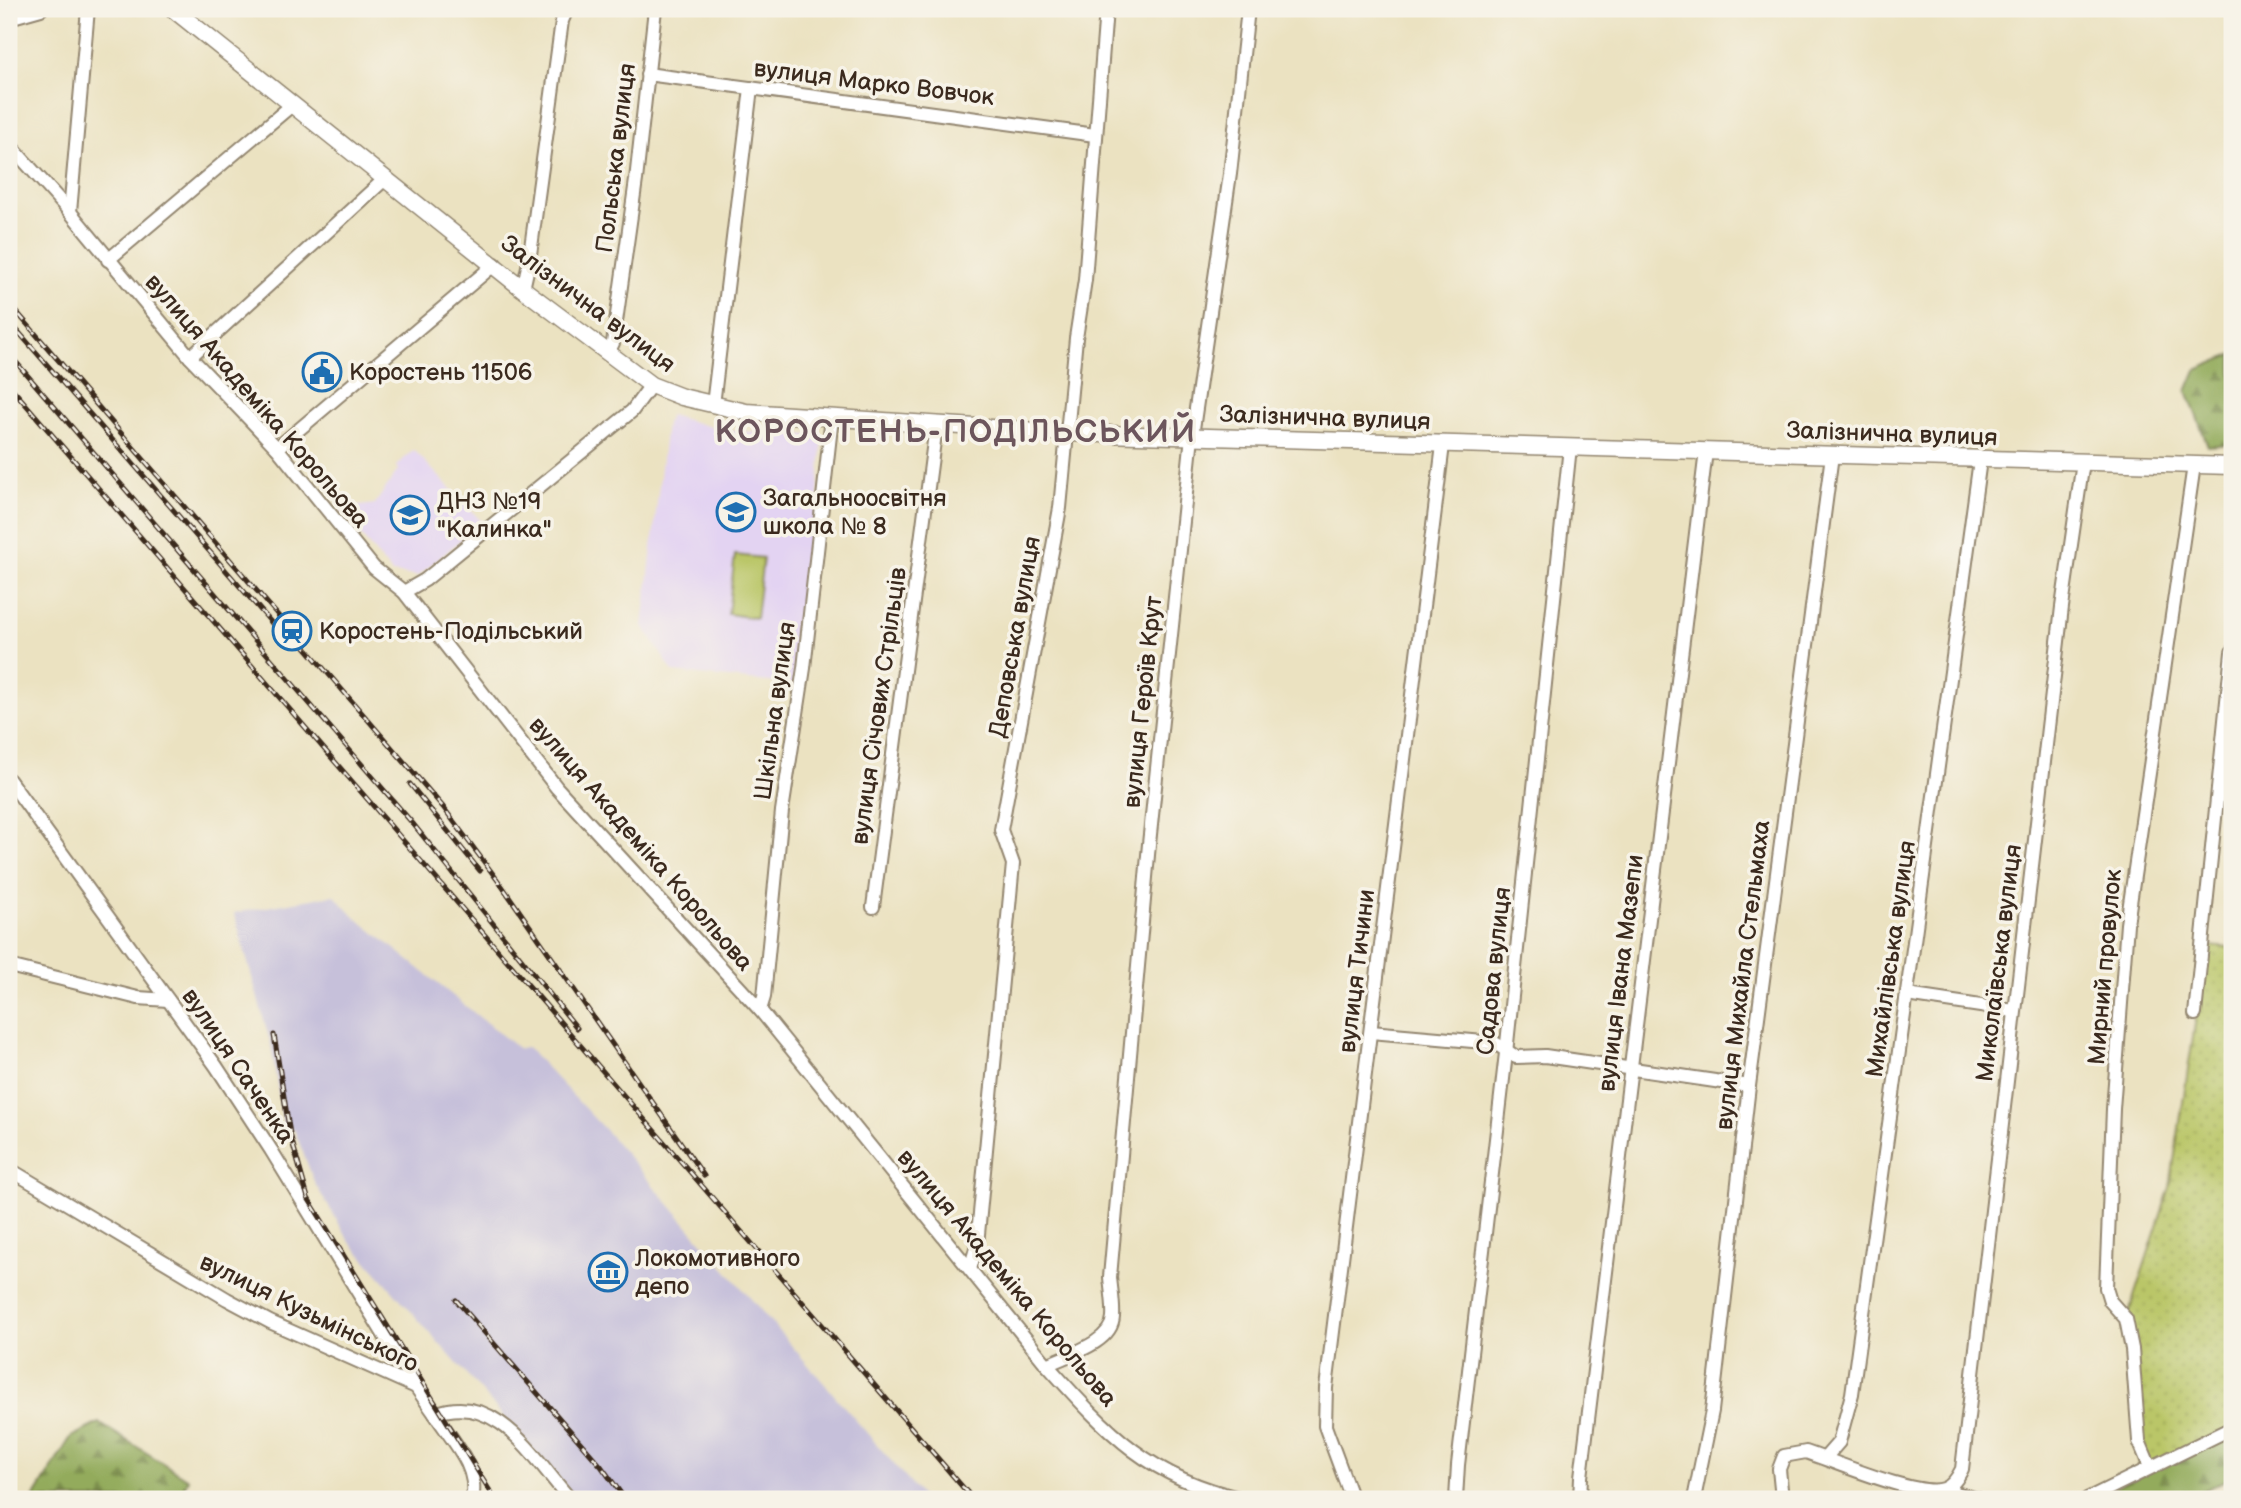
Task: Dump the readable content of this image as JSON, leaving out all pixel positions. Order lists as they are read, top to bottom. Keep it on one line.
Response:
{"streets":{"street":["вулиця Марко Вовчок","Польська вулиця","Залізнична вулиця","вулиця Академіка Корольова","Деповська вулиця","вулиця Героїв Крут","вулиця Січових Стрільців","Шкільна вулиця","Михайлівська вулиця","Миколаївська вулиця","Мирний провулок","вулиця Тичини","Садова вулиця","вулиця Івана Мазепи","вулиця Михайла Стельмаха","вулиця Саченка","вулиця Кузьмінського"]},"crossings":[["вулиця Марко Вовчок","Польська вулиця"],["вулиця Марко Вовчок","Деповська вулиця"],["Польська вулиця","Залізнична вулиця"],["Залізнична вулиця","Деповська вулиця"],["Залізнична вулиця","вулиця Героїв Крут"],["Залізнична вулиця","вулиця Січових Стрільців"],["Залізнична вулиця","Шкільна вулиця"],["Залізнична вулиця","Михайлівська вулиця"],["Залізнична вулиця","Миколаївська вулиця"],["Залізнична вулиця","Мирний провулок"],["Залізнична вулиця","вулиця Тичини"],["Залізнична вулиця","Садова вулиця"],["Залізнична вулиця","вулиця Івана Мазепи"],["Залізнична вулиця","вулиця Михайла Стельмаха"],["вулиця Академіка Корольова","Деповська вулиця"],["вулиця Академіка Корольова","вулиця Героїв Крут"],["вулиця Академіка Корольова","Шкільна вулиця"],["вулиця Саченка","вулиця Кузьмінського"]],"districts":["КОРОСТЕНЬ-ПОДІЛЬСЬКИЙ"],"places":{"public building":["Коростень 11506"],"school or university":["Загальноосвітня школа № 8","ДНЗ №19 \"Калинка\""],"station":["Коростень-Подільський"],"museum":["Локомотивного депо"]}}
